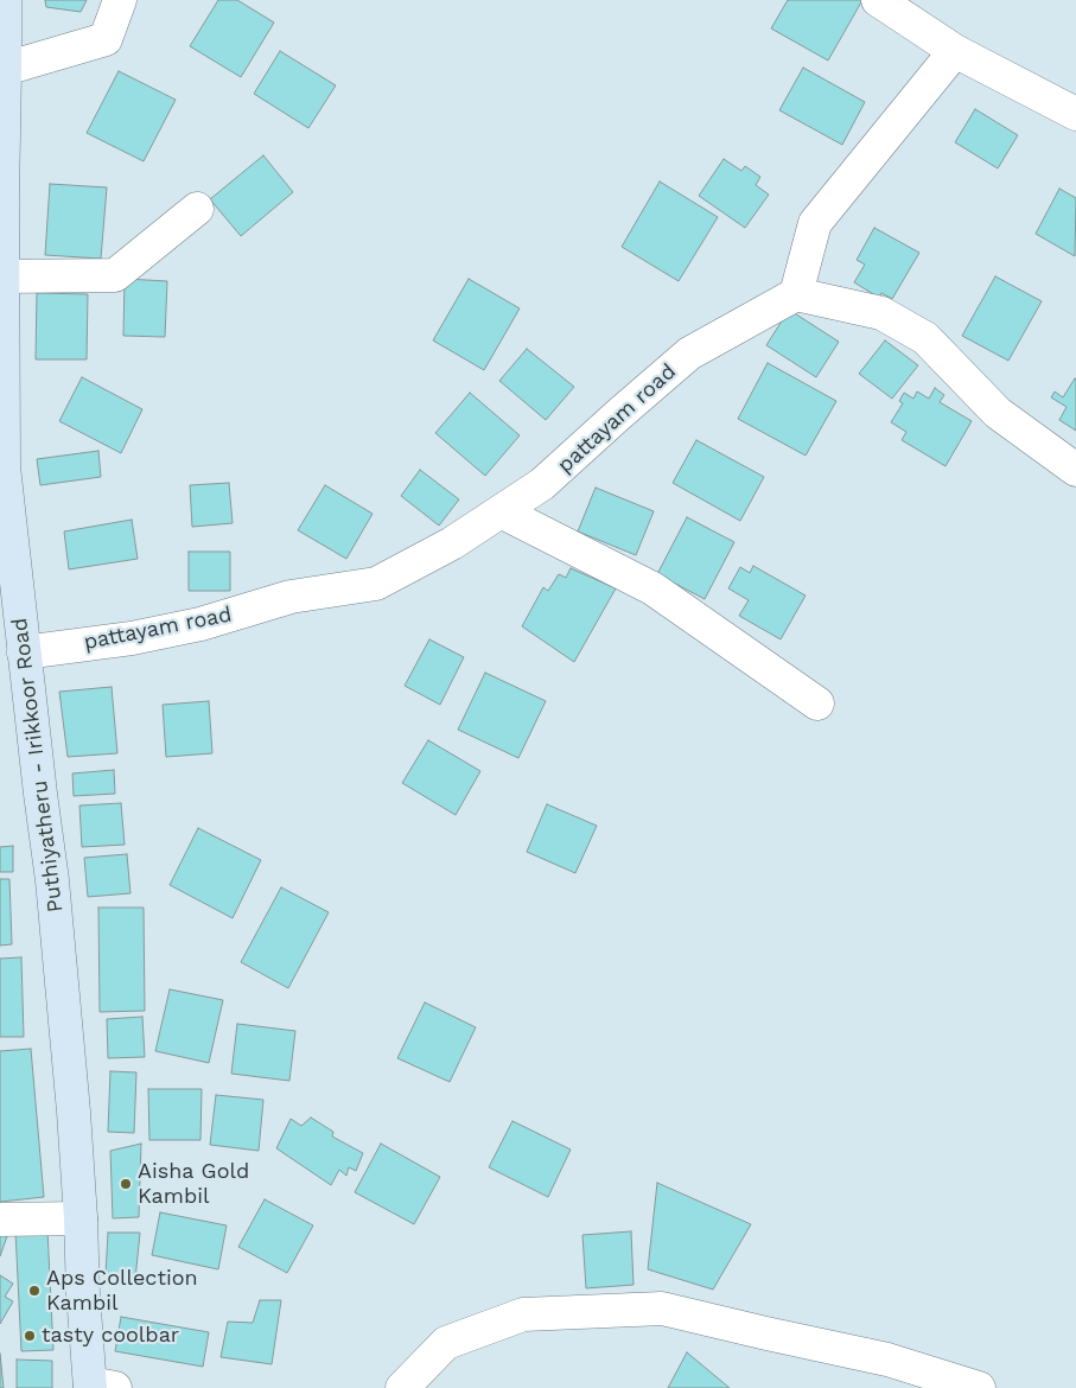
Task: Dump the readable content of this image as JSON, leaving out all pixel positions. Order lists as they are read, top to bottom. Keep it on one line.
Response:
{"streets":{"main road":["Puthiyatheru - Irikkoor Road"],"street":["pattayam road"]},"crossings":[["pattayam road","Puthiyatheru - Irikkoor Road"]],"places":["Aisha Gold Kambil","Aps Collection Kambil","tasty coolbar"]}
